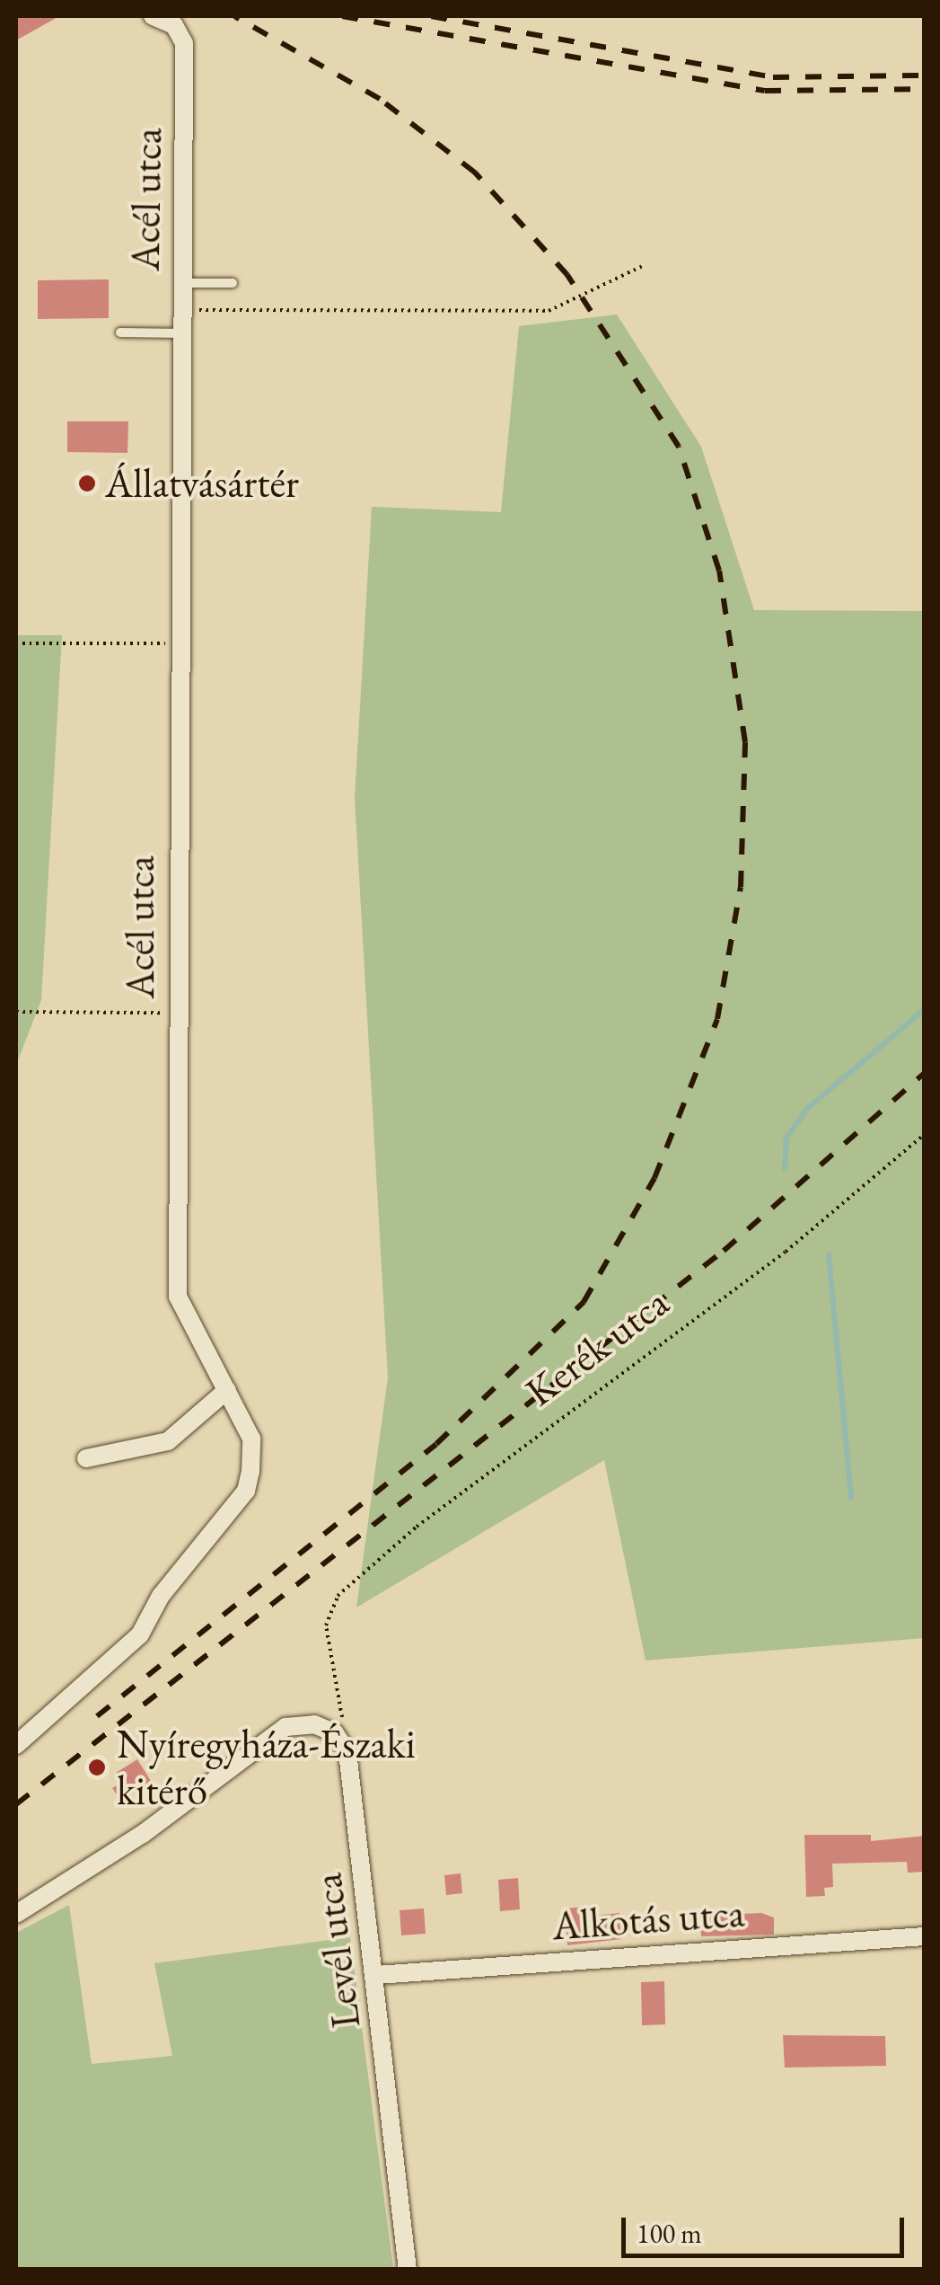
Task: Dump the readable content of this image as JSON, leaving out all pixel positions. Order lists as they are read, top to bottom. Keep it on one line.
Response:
{"streets":{"street":["Acél utca","Alkotás utca","Levél utca"],"path":["Kerék utca"]},"crossings":[["Alkotás utca","Levél utca"]],"places":["Állatvásártér","Nyíregyháza-Északi kitérő"],"scale_bar":"100 m"}
